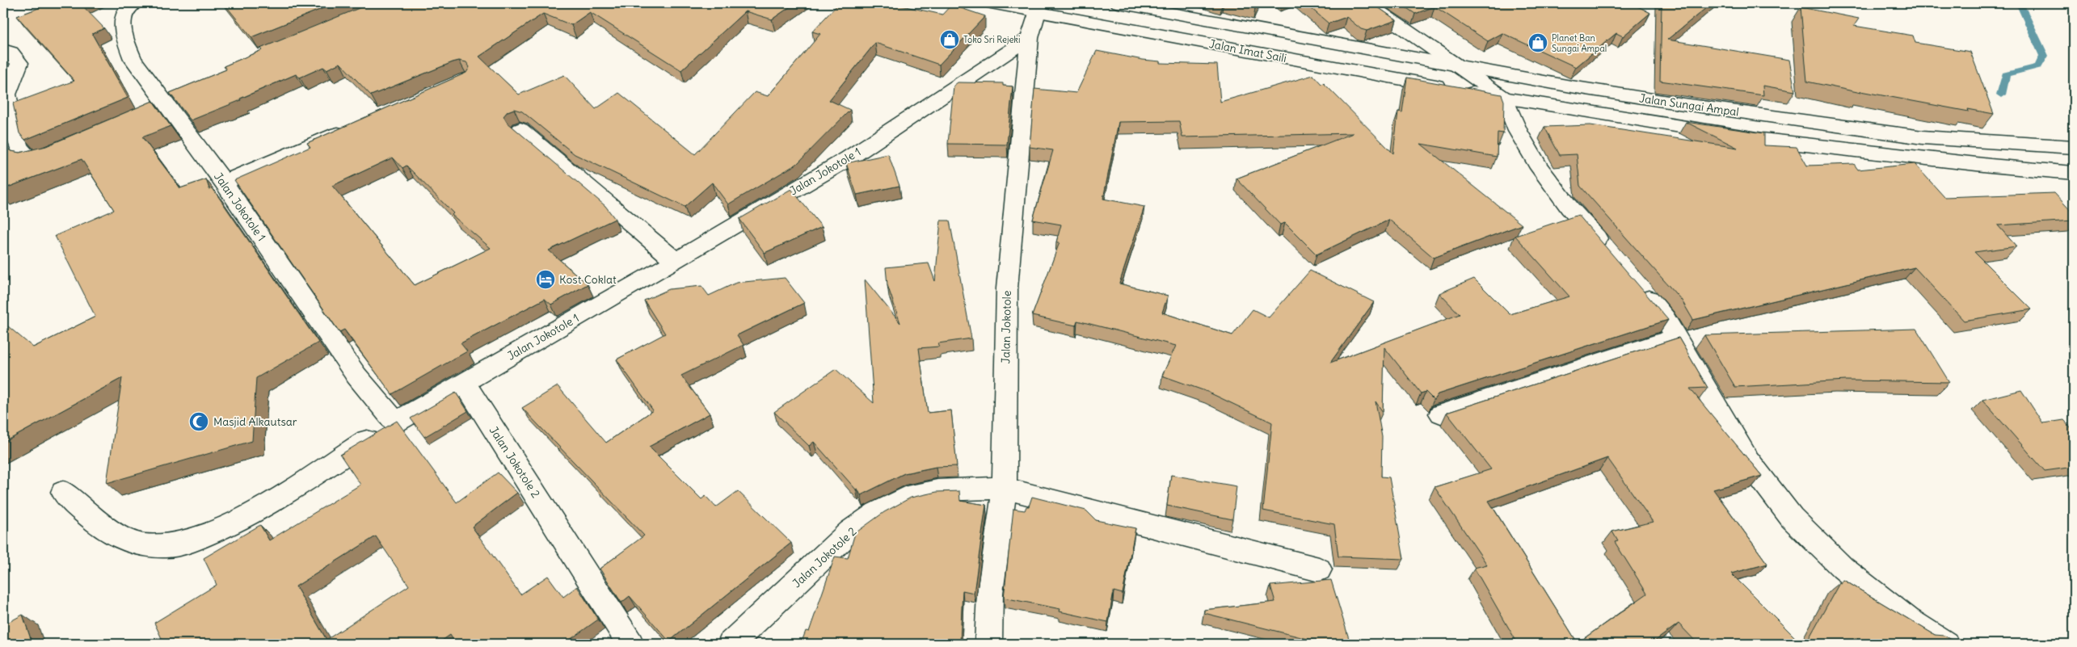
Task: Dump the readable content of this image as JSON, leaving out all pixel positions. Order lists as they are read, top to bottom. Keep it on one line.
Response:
{"streets":{"street":["Jalan Imat Saili","Jalan Sungai Ampal","Jalan Jokotole 1","Jalan Jokotole","Jalan Jokotole 2"]},"crossings":[["Jalan Imat Saili","Jalan Sungai Ampal"],["Jalan Imat Saili","Jalan Jokotole"],["Jalan Jokotole 1","Jalan Jokotole"],["Jalan Jokotole 1","Jalan Jokotole 2"],["Jalan Jokotole","Jalan Jokotole 2"]],"places":{"shop":["Toko Sri Rejeki","Planet Ban Sungai Ampal"],"hotel":["Kost Coklat"],"mosque":["Masjid Alkautsar"]}}
